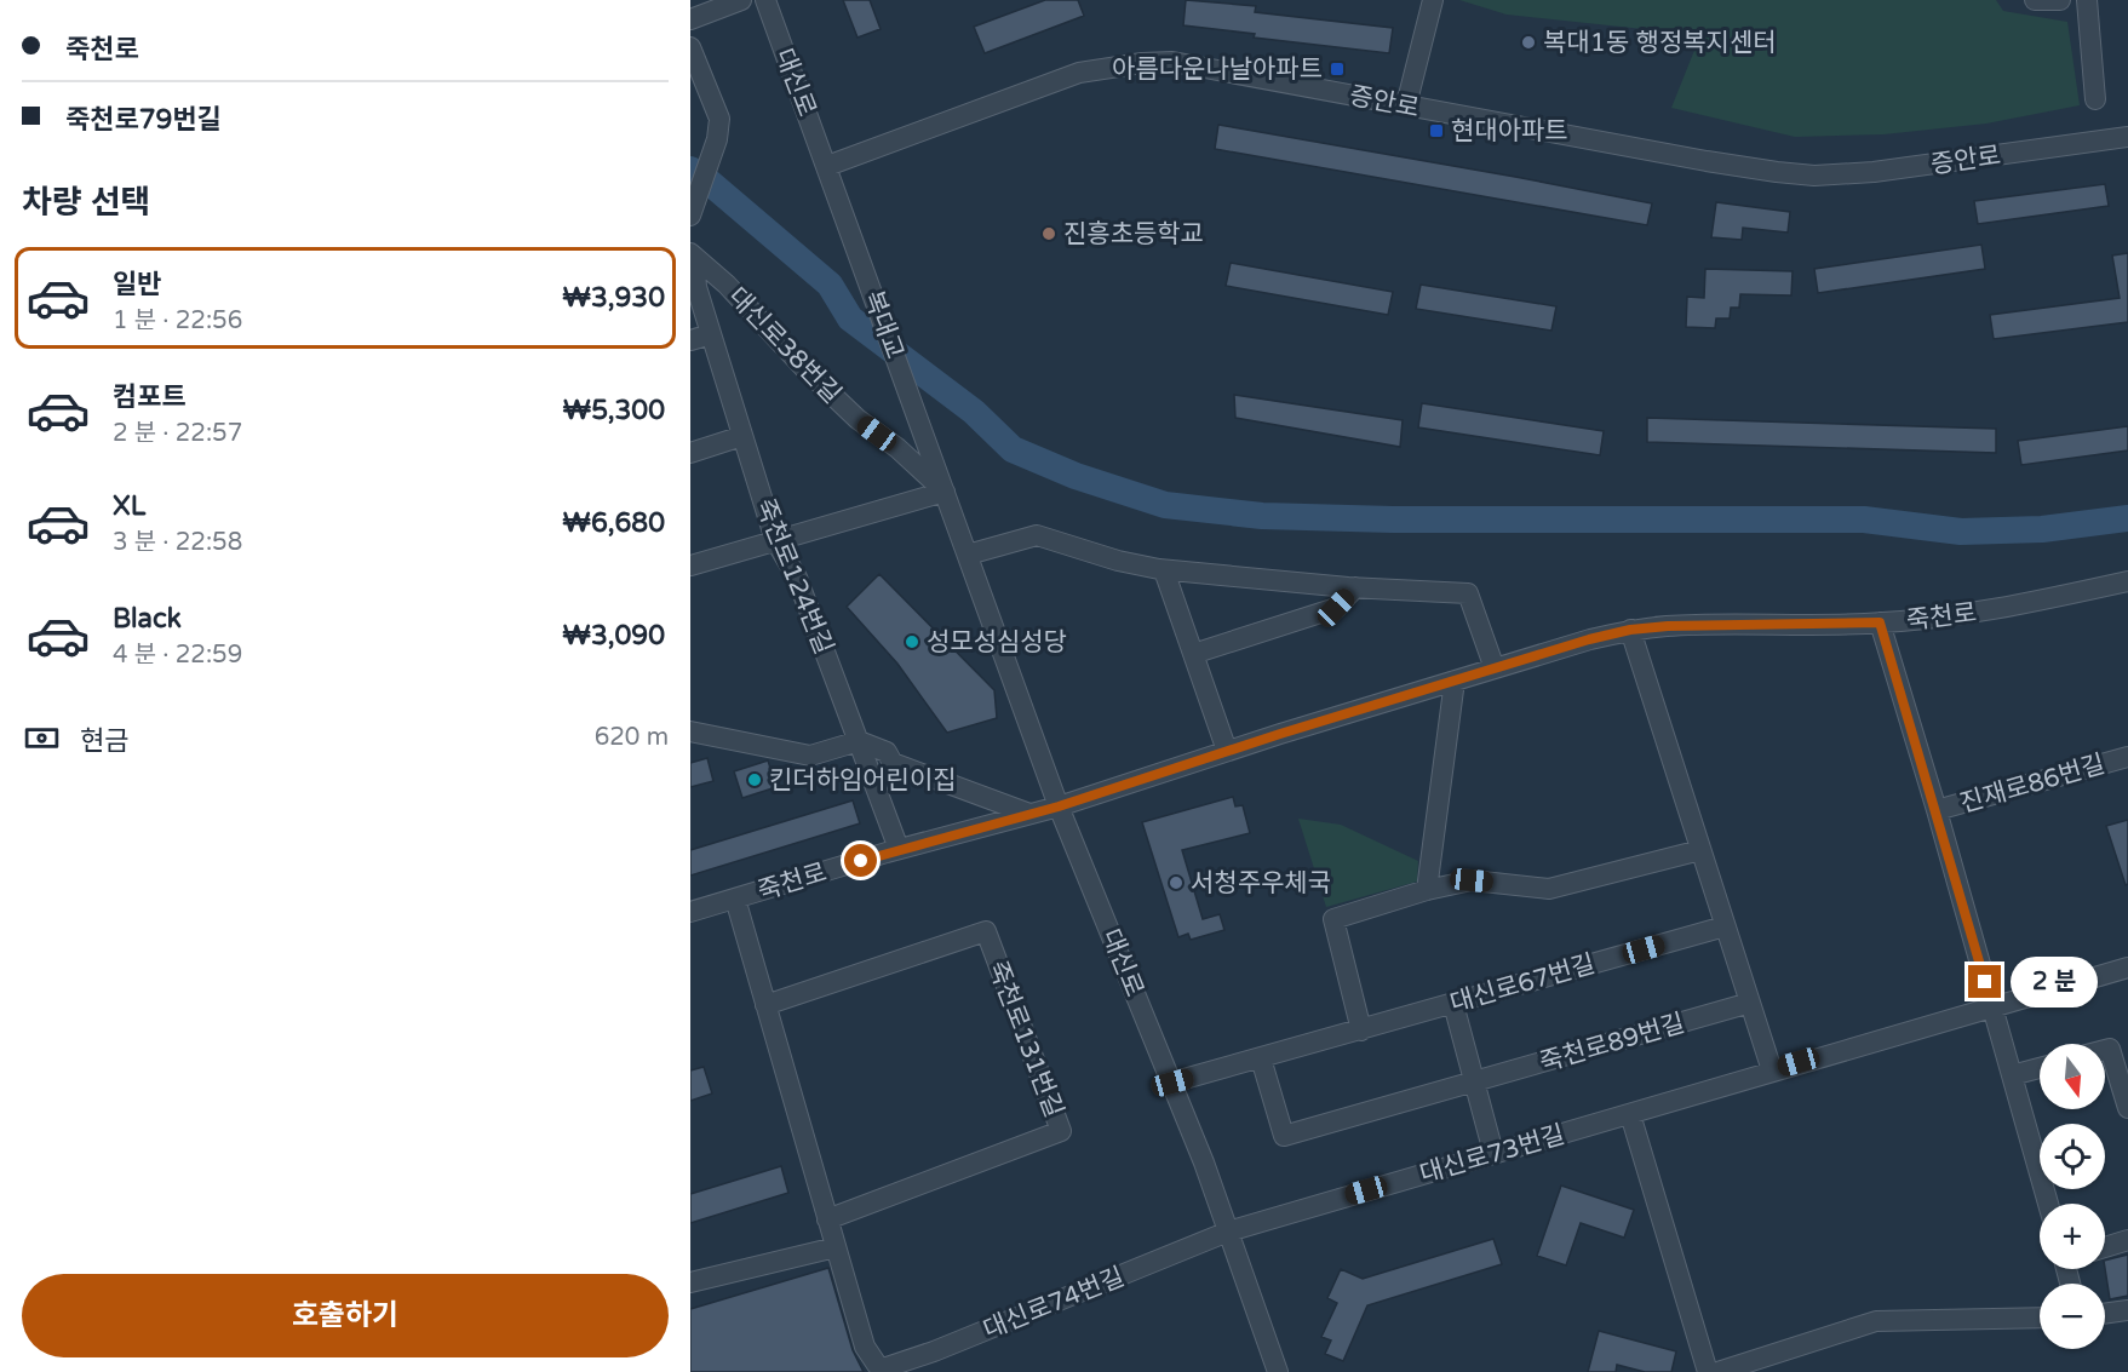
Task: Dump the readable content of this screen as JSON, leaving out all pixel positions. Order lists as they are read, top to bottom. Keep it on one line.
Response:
{"streets":{"street":["대신로","증안로","복대교","대신로38번길","죽천로124번길","죽천로","진재로86번길","대신로67번길","죽천로131번길","죽천로89번길","대신로73번길","대신로74번길"]},"crossings":[["대신로","증안로"],["대신로","복대교"],["대신로","대신로38번길"],["대신로","죽천로"],["대신로","대신로67번길"],["대신로","대신로73번길"],["대신로","대신로74번길"],["증안로","복대교"],["복대교","대신로38번길"],["대신로38번길","죽천로124번길"],["죽천로124번길","죽천로"],["대신로73번길","대신로74번길"]],"places":{"other":["복대1동 행정복지센터","진흥초등학교","성모성심성당","킨더하임어린이집","서청주우체국"],"transit":["아름다운나날아파트","현대아파트"]},"north":"bottom","page":{"banner":["죽천로","죽천로79번길"],"heading":"차량 선택","list":[{"name":"일반","note":"1 분 · 22:56","value":"₩3,930"},{"name":"컴포트","note":"2 분 · 22:57","value":"₩5,300"},{"name":"XL","note":"3 분 · 22:58","value":"₩6,680"},{"name":"Black","note":"4 분 · 22:59","value":"₩3,090"}],"pay":["현금","620 m"],"bubble":"2 분","map_buttons":["+","−"],"buttons":"호출하기"}}
